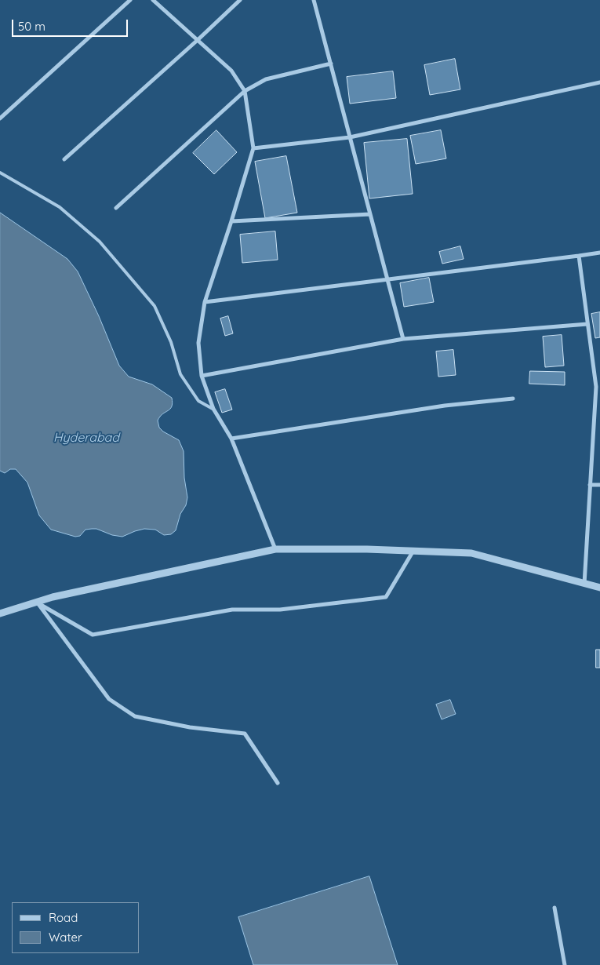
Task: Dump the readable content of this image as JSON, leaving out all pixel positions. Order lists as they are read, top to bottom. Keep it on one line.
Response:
{"water":["Hyderabad"],"legend":["Road","Water"],"scale_bar":"50 m"}
